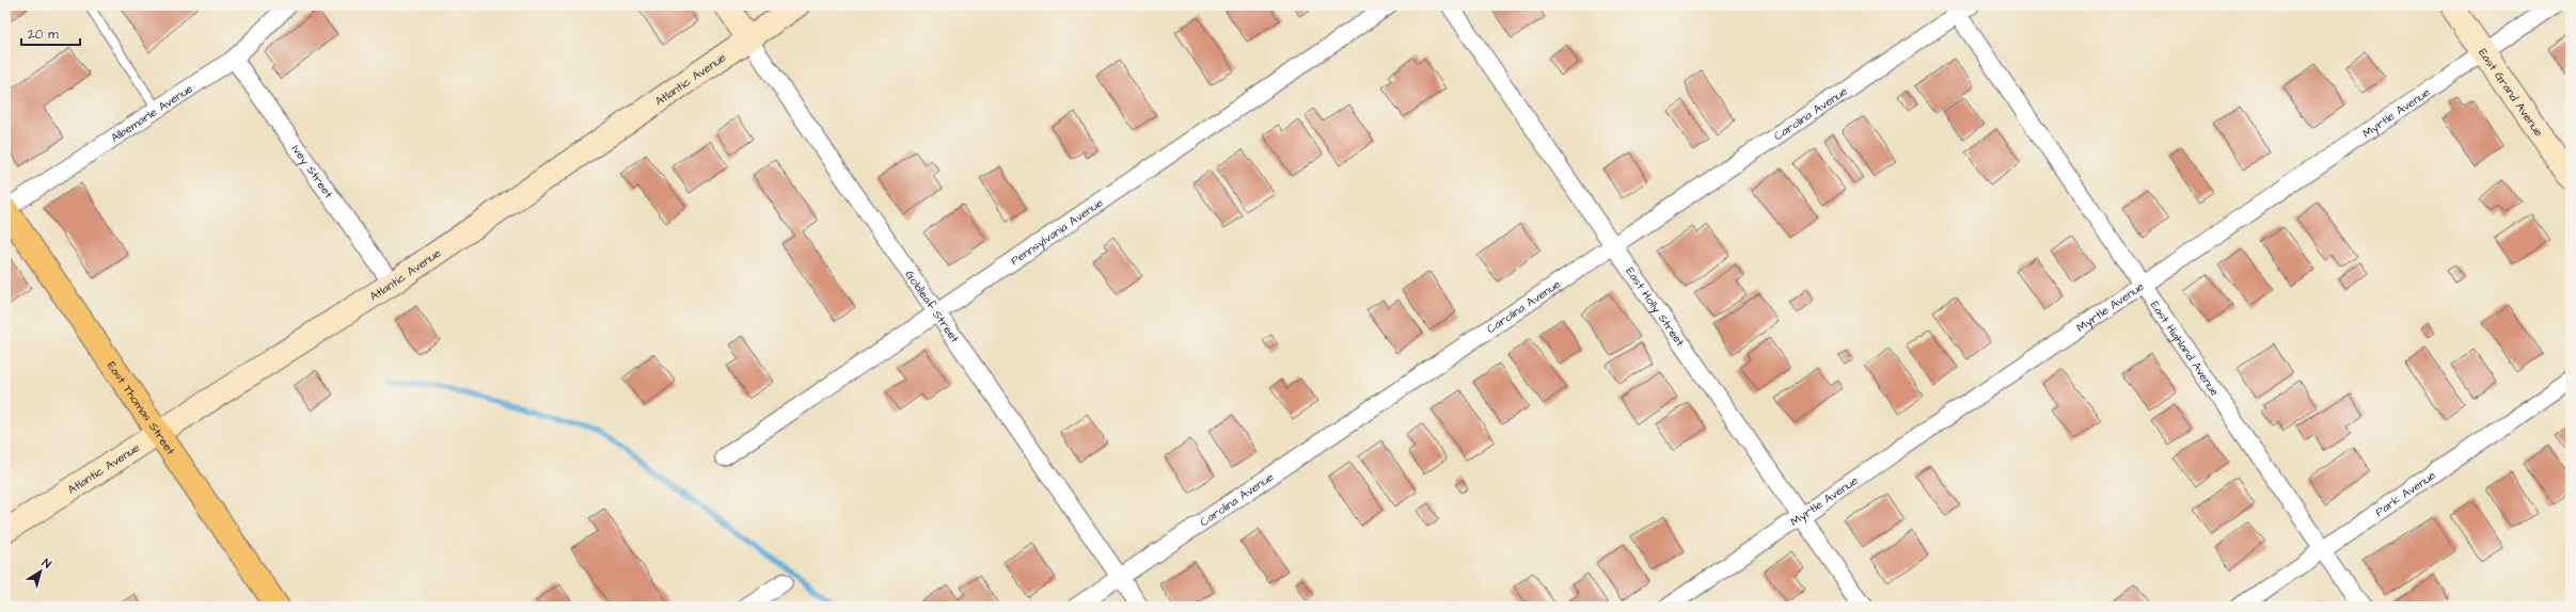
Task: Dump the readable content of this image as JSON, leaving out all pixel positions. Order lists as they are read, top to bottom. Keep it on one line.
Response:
{"streets":{"main road":["Atlantic Avenue","East Grand Avenue","Goldleaf Street","East Thomas Street"],"street":["Myrtle Avenue","Albemarle Avenue","Carolina Avenue","Ivey Street","Pennsylvania Avenue","East Holly Street","East Highland Avenue","Park Avenue"]},"crossings":[["Atlantic Avenue","Ivey Street"],["Atlantic Avenue","Goldleaf Street"],["Atlantic Avenue","East Thomas Street"],["East Grand Avenue","Myrtle Avenue"],["Myrtle Avenue","East Holly Street"],["Myrtle Avenue","East Highland Avenue"],["Albemarle Avenue","Ivey Street"],["Albemarle Avenue","East Thomas Street"],["Carolina Avenue","Goldleaf Street"],["Carolina Avenue","East Holly Street"],["Carolina Avenue","East Highland Avenue"],["Pennsylvania Avenue","Goldleaf Street"],["East Highland Avenue","Park Avenue"]],"scale_bar":"20 m","north":"top right"}
